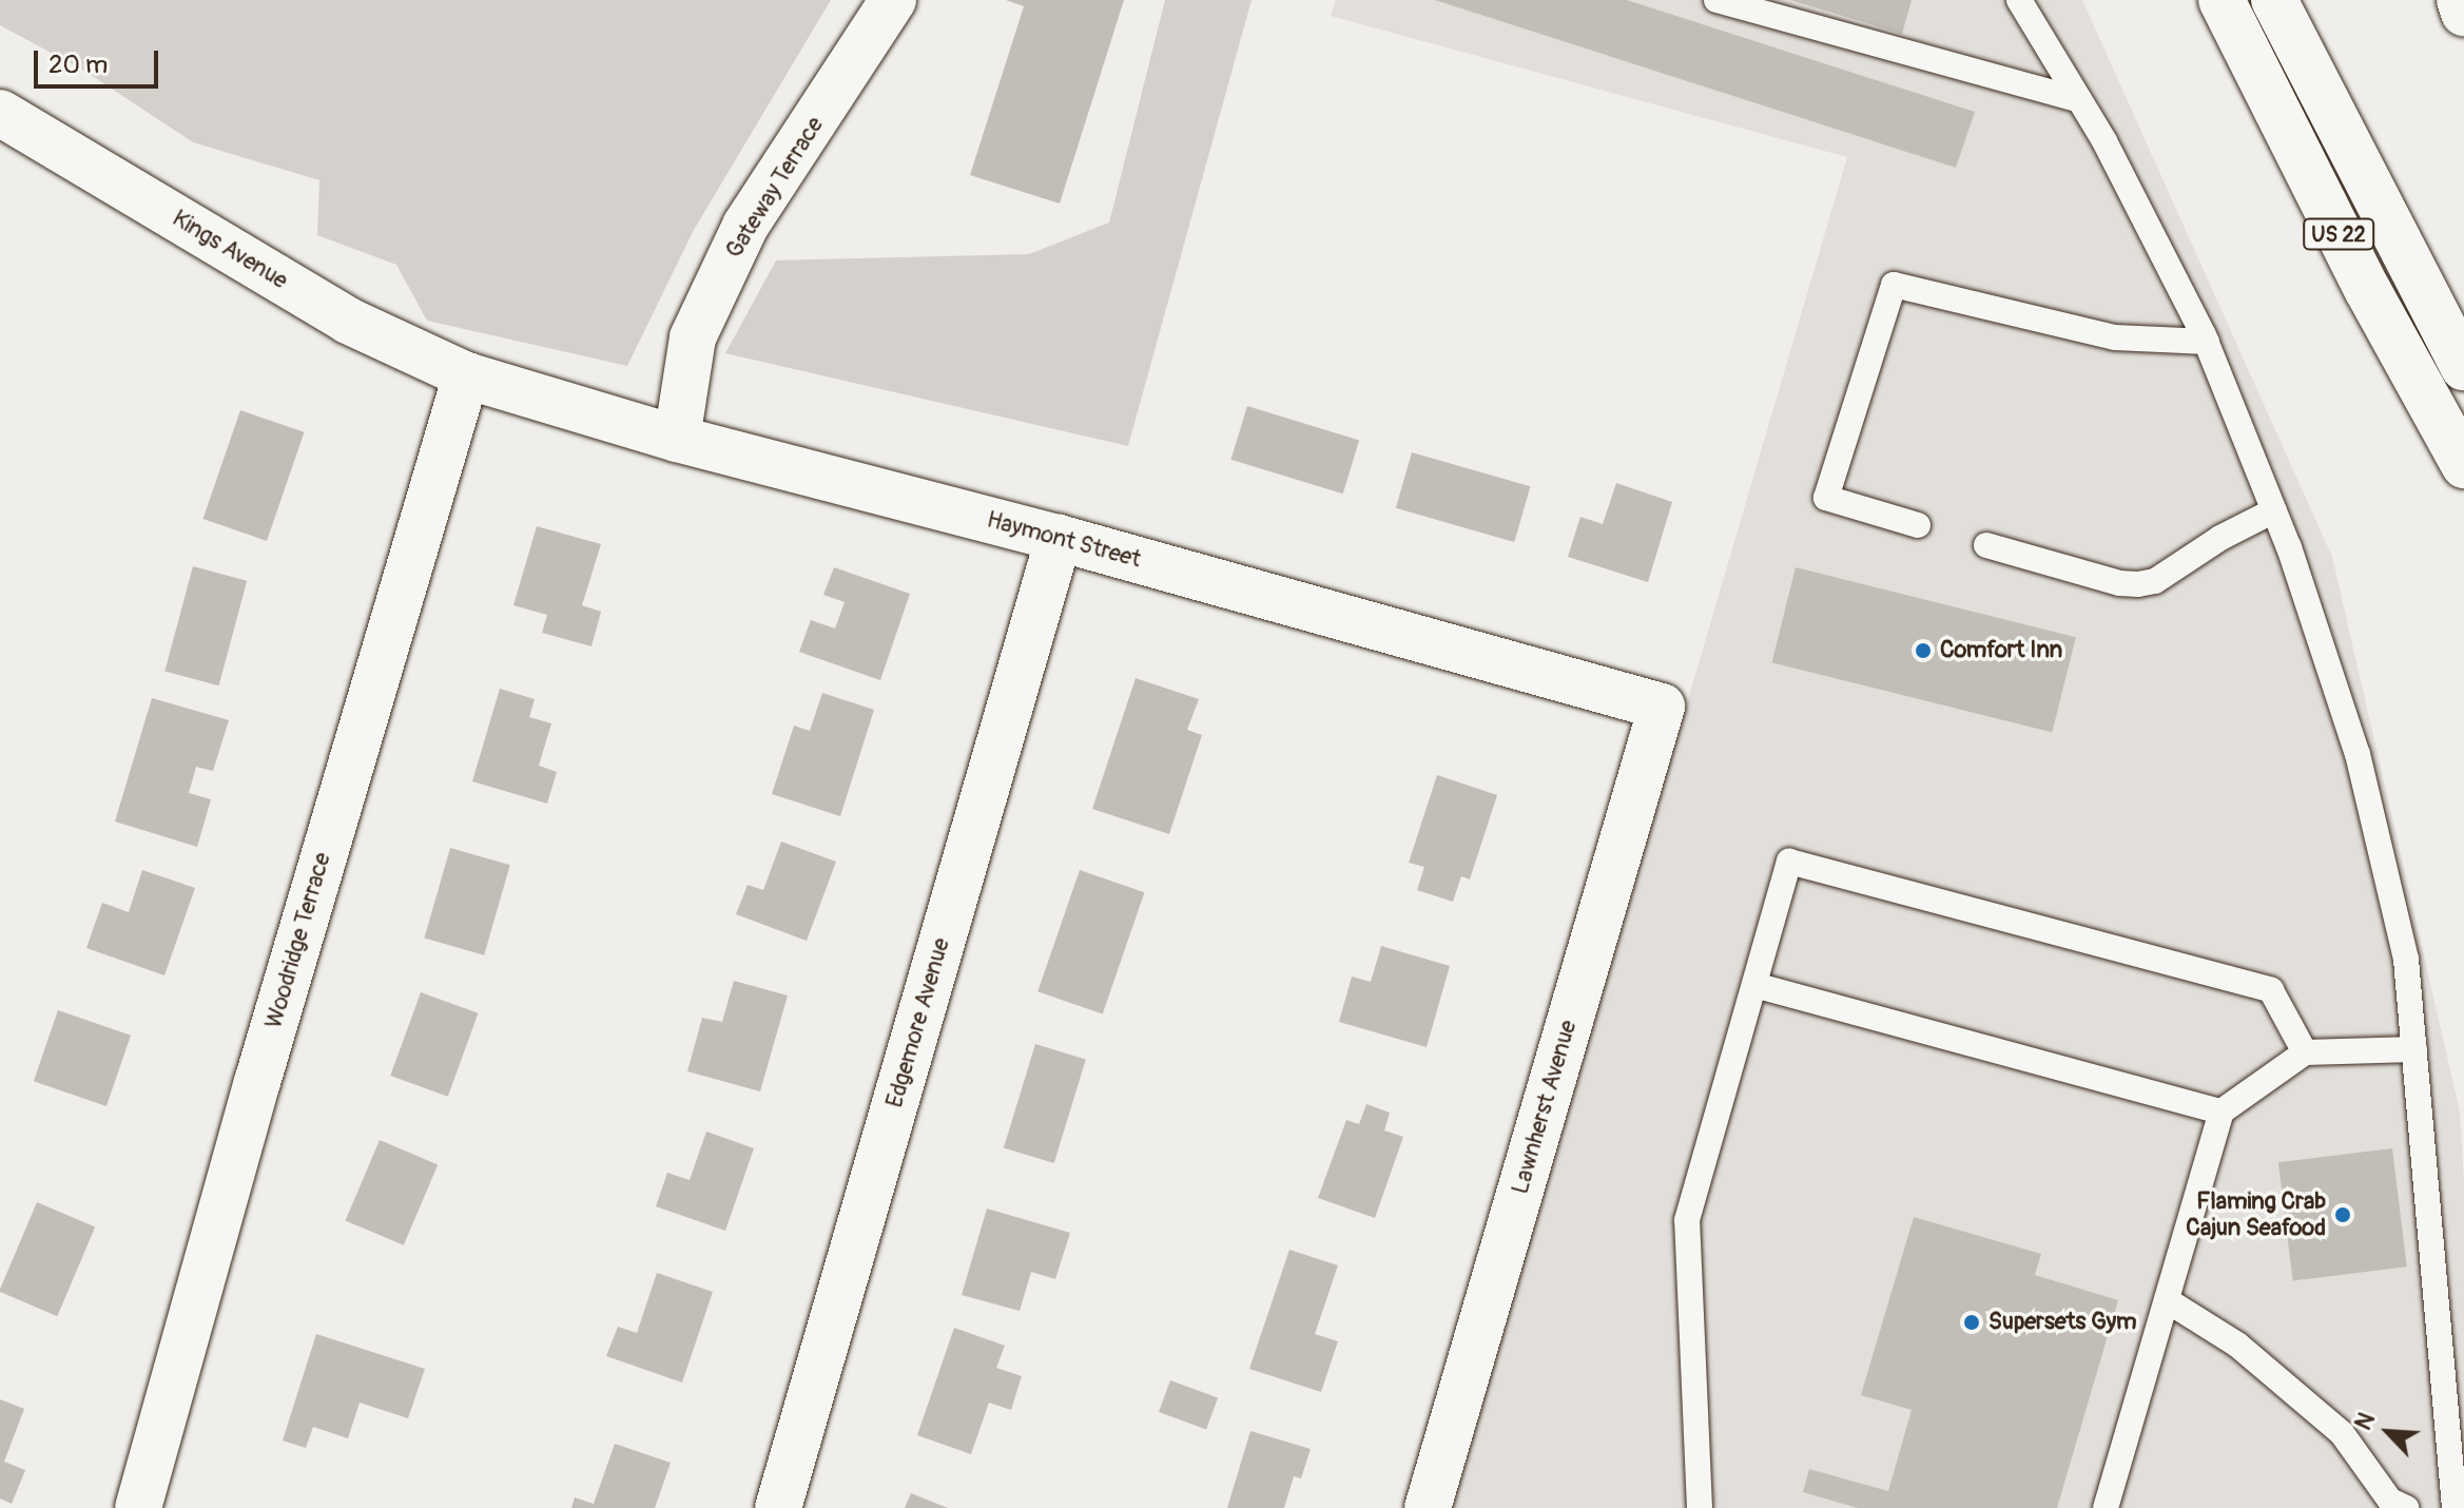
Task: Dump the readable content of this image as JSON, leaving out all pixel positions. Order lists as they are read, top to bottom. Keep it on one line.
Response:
{"streets":{"main road":["Gateway Terrace","US 22","Kings Avenue","Haymont Street","Woodridge Terrace","Edgemore Avenue","Lawnherst Avenue"]},"crossings":[["Gateway Terrace","Haymont Street"],["Kings Avenue","Haymont Street"],["Kings Avenue","Woodridge Terrace"],["Haymont Street","Woodridge Terrace"],["Haymont Street","Edgemore Avenue"],["Haymont Street","Lawnherst Avenue"]],"places":["Comfort Inn","Flaming Crab Cajun Seafood","Supersets Gym"],"scale_bar":"20 m","north":"top left"}
